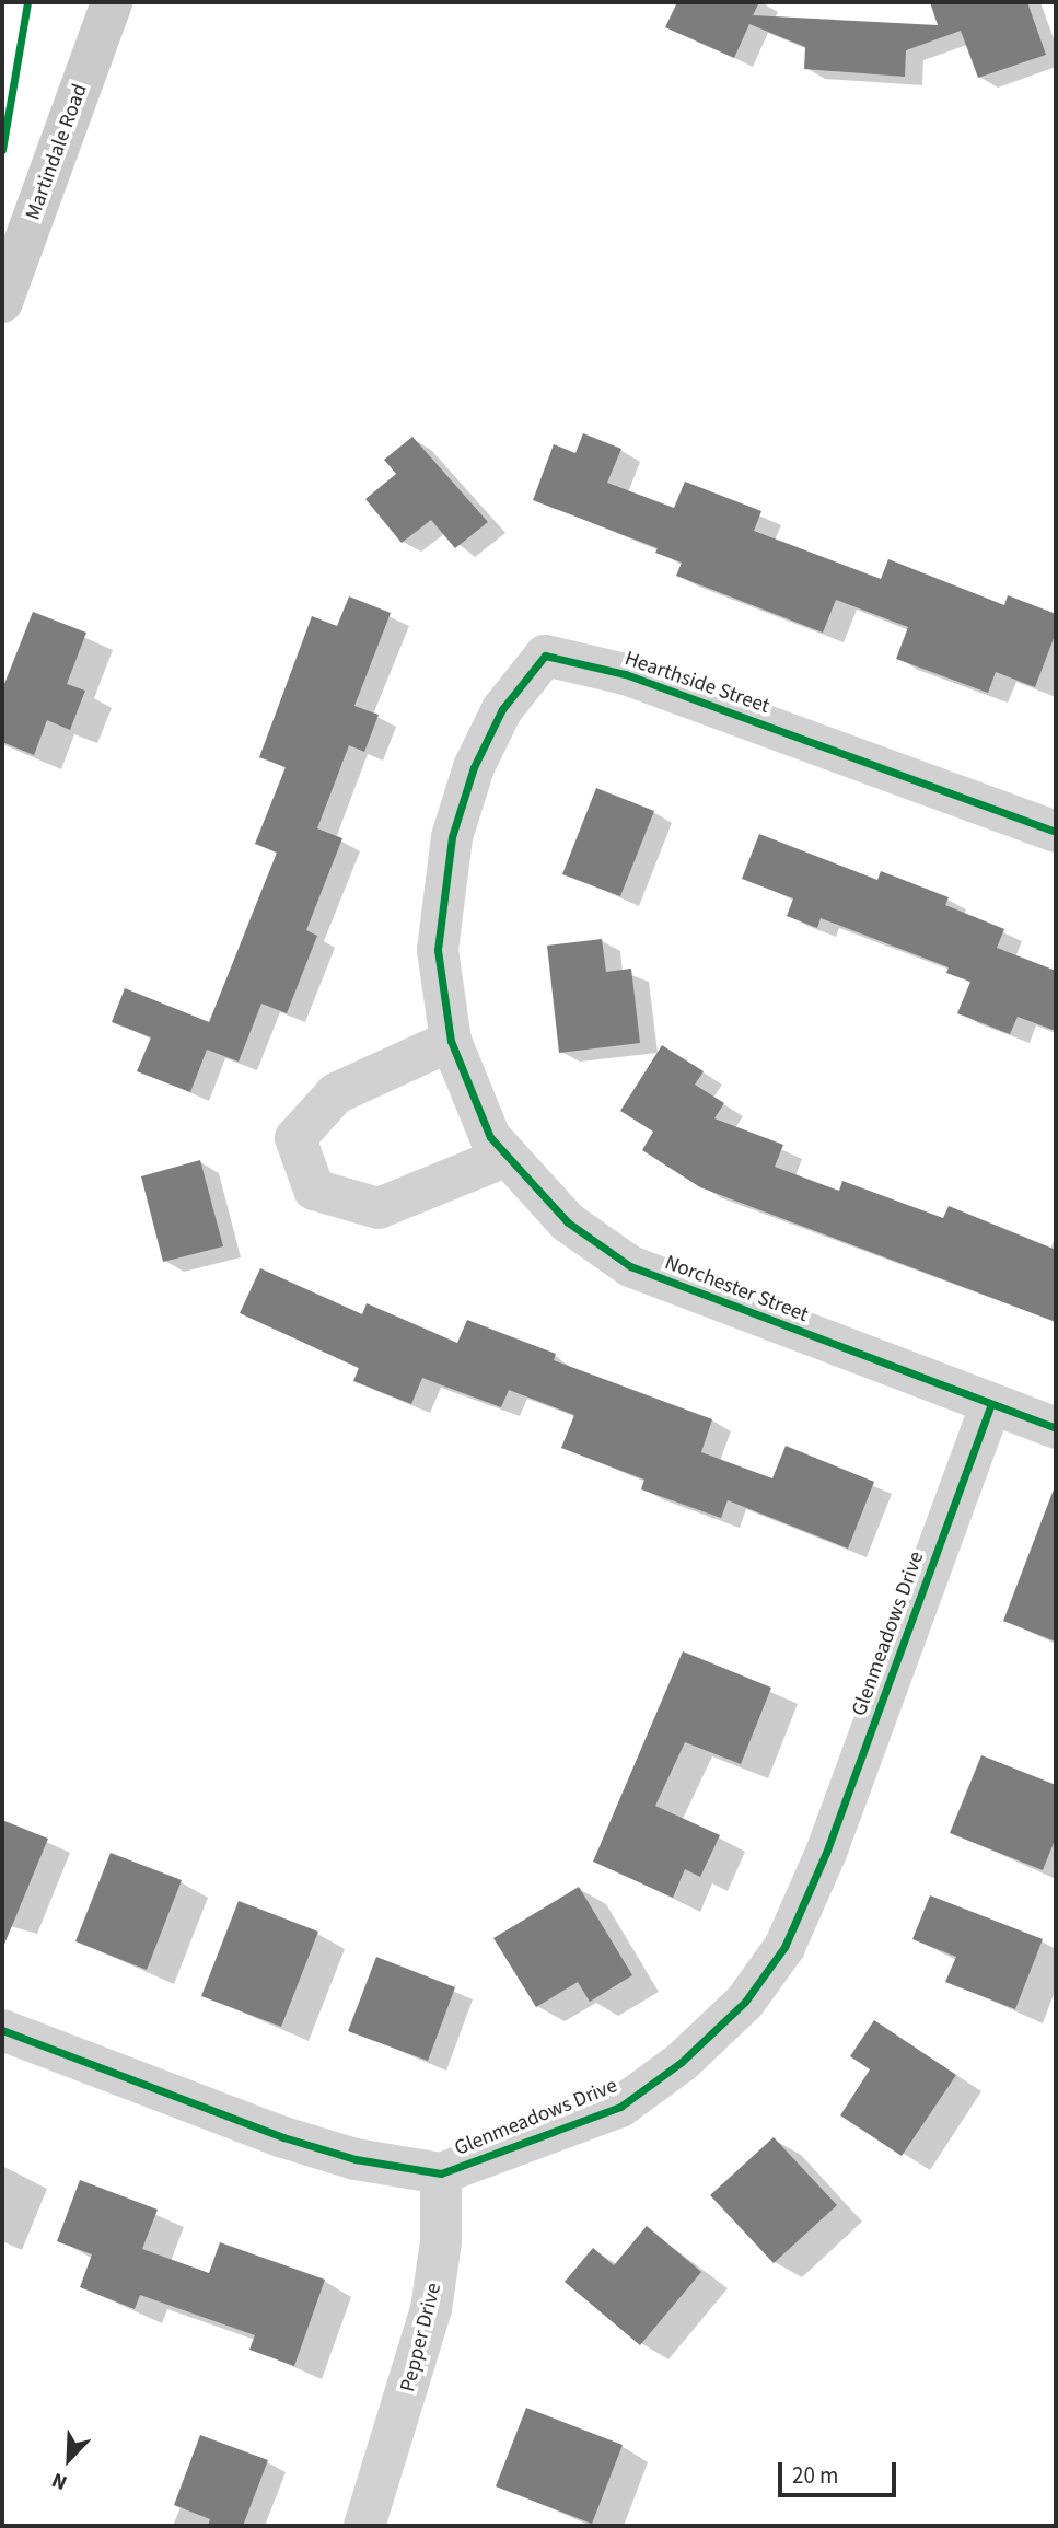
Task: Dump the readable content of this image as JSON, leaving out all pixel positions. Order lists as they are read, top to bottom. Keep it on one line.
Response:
{"streets":{"street":["Martindale Road","Hearthside Street","Norchester Street","Glenmeadows Drive","Pepper Drive"]},"crossings":[["Hearthside Street","Norchester Street"],["Norchester Street","Glenmeadows Drive"],["Glenmeadows Drive","Pepper Drive"]],"scale_bar":"20 m","north":"bottom left"}
